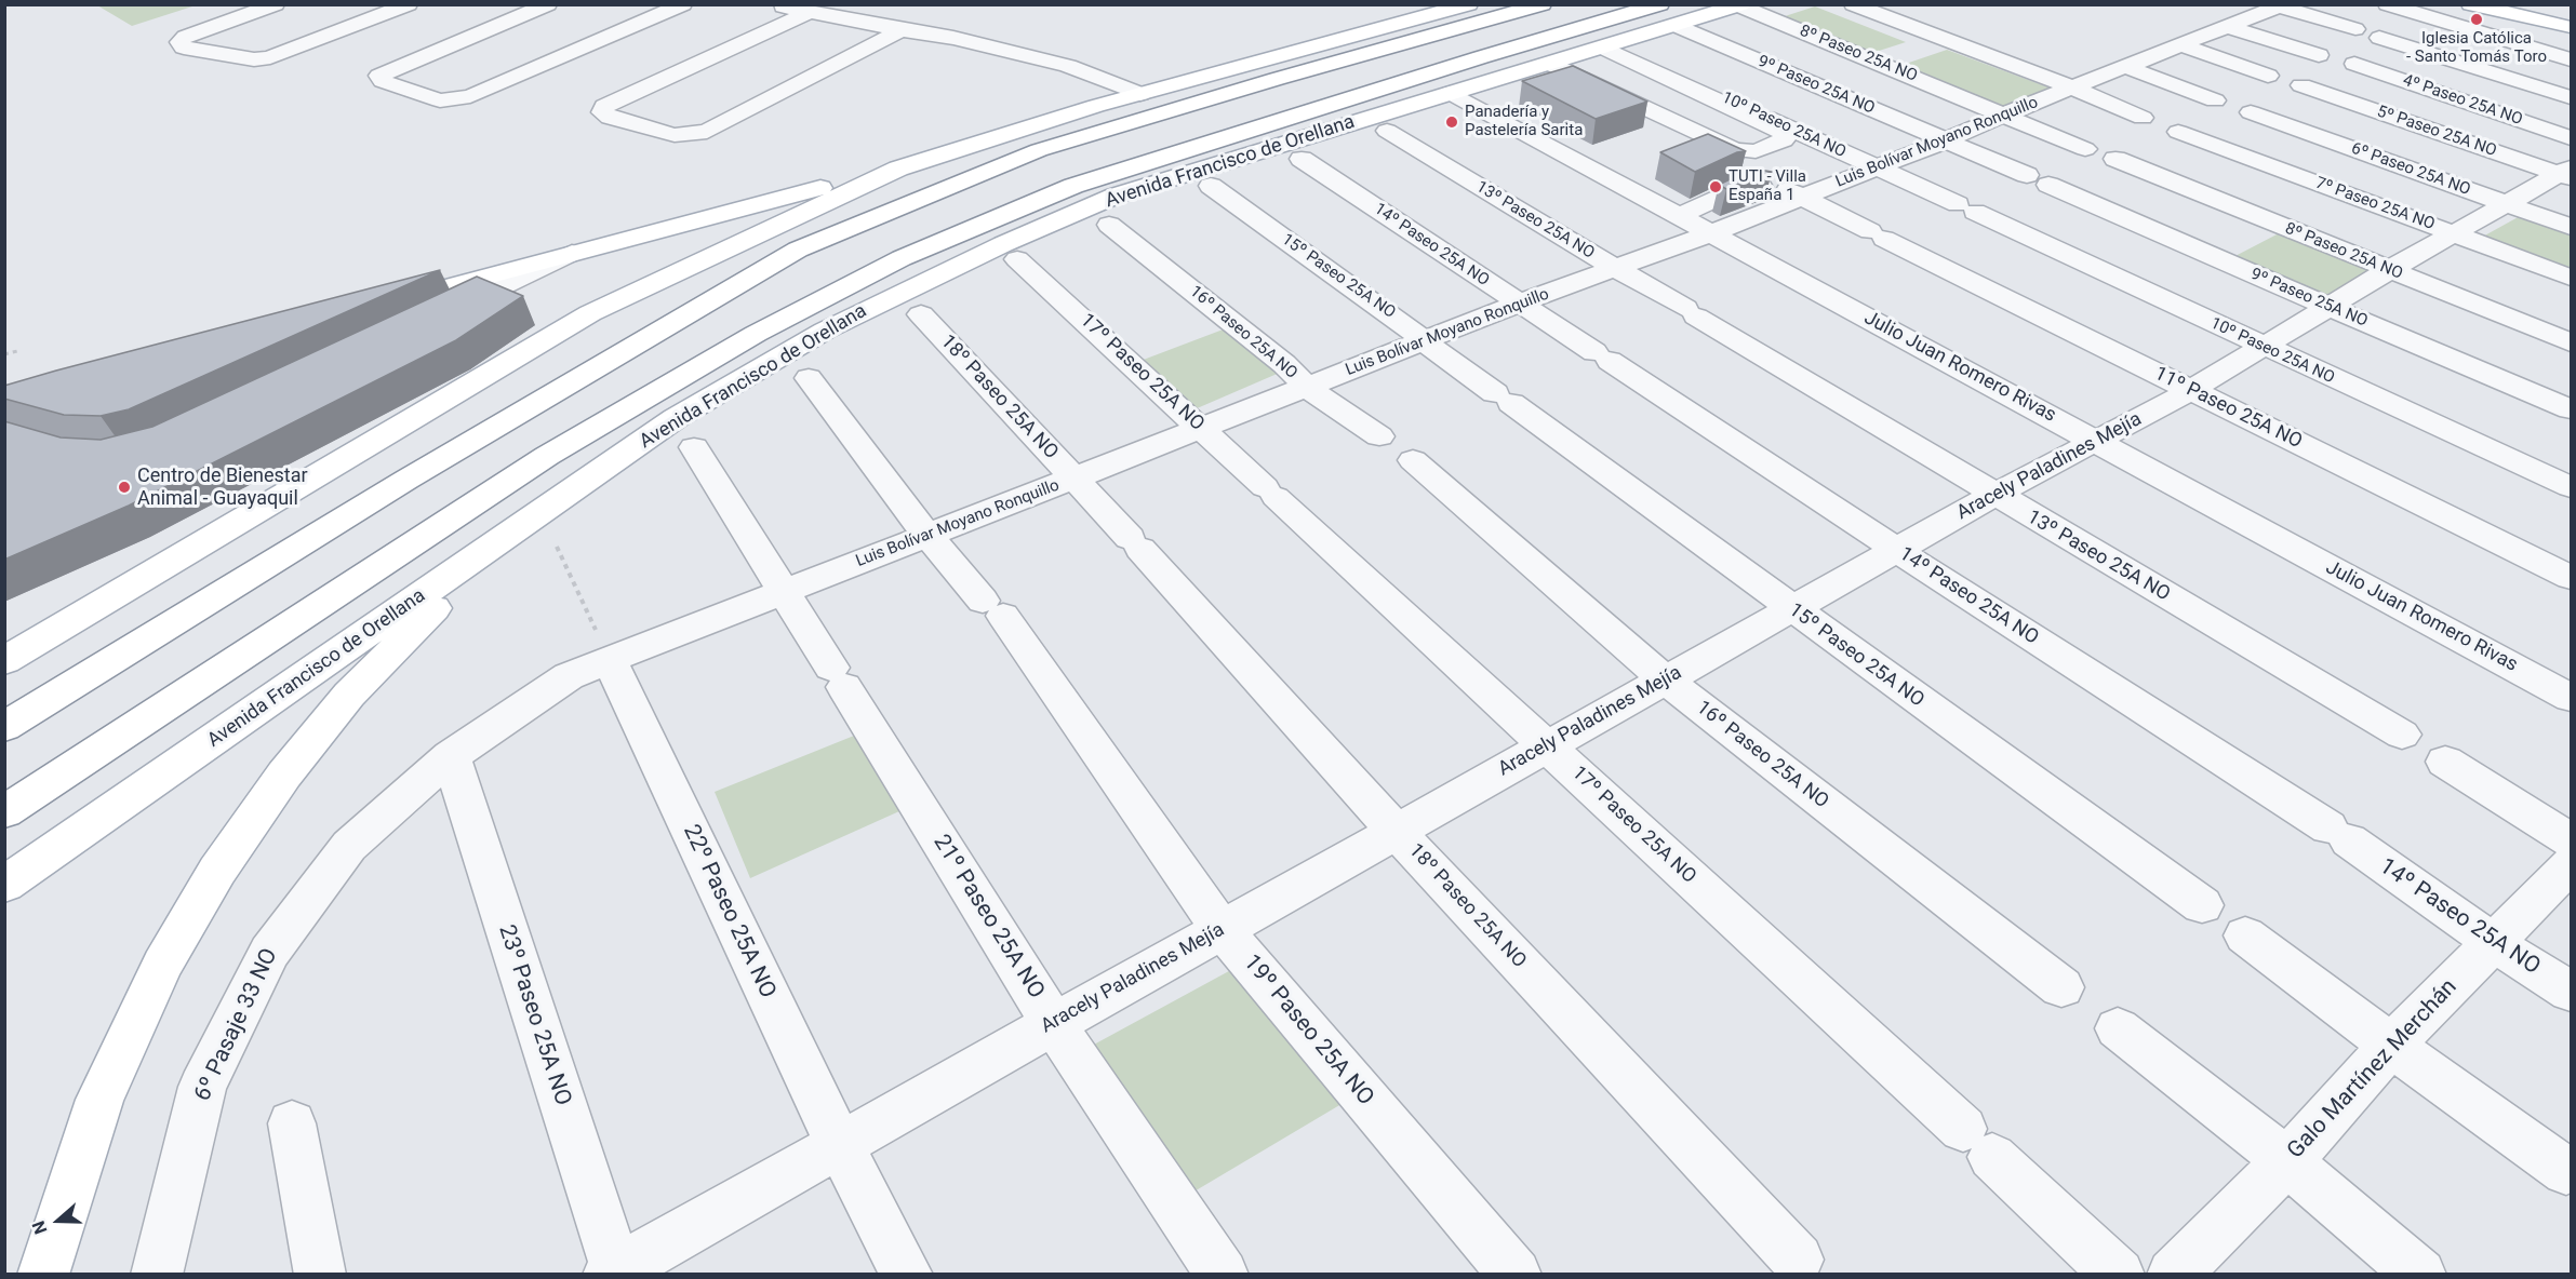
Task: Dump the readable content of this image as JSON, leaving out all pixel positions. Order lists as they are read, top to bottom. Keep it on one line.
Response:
{"streets":{"main road":["Avenida Francisco de Orellana"],"street":["8º Paseo 25A NO","9º Paseo 25A NO","4º Paseo 25A NO","10º Paseo 25A NO","5º Paseo 25A NO","Luis Bolívar Moyano Ronquillo","6º Paseo 25A NO","7º Paseo 25A NO","13º Paseo 25A NO","14º Paseo 25A NO","15º Paseo 25A NO","16º Paseo 25A NO","Julio Juan Romero Rivas","17º Paseo 25A NO","18º Paseo 25A NO","11º Paseo 25A NO","Aracely Paladines Mejía","22º Paseo 25A NO","21º Paseo 25A NO","23º Paseo 25A NO","6º Pasaje 33 NO","19º Paseo 25A NO","Galo Martínez Merchán"]},"crossings":[["8º Paseo 25A NO","Luis Bolívar Moyano Ronquillo"],["8º Paseo 25A NO","Avenida Francisco de Orellana"],["8º Paseo 25A NO","Aracely Paladines Mejía"],["9º Paseo 25A NO","Luis Bolívar Moyano Ronquillo"],["9º Paseo 25A NO","Avenida Francisco de Orellana"],["9º Paseo 25A NO","Aracely Paladines Mejía"],["10º Paseo 25A NO","Luis Bolívar Moyano Ronquillo"],["10º Paseo 25A NO","Avenida Francisco de Orellana"],["10º Paseo 25A NO","Aracely Paladines Mejía"],["5º Paseo 25A NO","Aracely Paladines Mejía"],["Luis Bolívar Moyano Ronquillo","13º Paseo 25A NO"],["Luis Bolívar Moyano Ronquillo","14º Paseo 25A NO"],["Luis Bolívar Moyano Ronquillo","15º Paseo 25A NO"],["Luis Bolívar Moyano Ronquillo","16º Paseo 25A NO"],["Luis Bolívar Moyano Ronquillo","Julio Juan Romero Rivas"],["Luis Bolívar Moyano Ronquillo","17º Paseo 25A NO"],["Luis Bolívar Moyano Ronquillo","18º Paseo 25A NO"],["Luis Bolívar Moyano Ronquillo","11º Paseo 25A NO"],["Luis Bolívar Moyano Ronquillo","22º Paseo 25A NO"],["Luis Bolívar Moyano Ronquillo","21º Paseo 25A NO"],["Luis Bolívar Moyano Ronquillo","6º Pasaje 33 NO"],["Luis Bolívar Moyano Ronquillo","19º Paseo 25A NO"],["Avenida Francisco de Orellana","Julio Juan Romero Rivas"],["Avenida Francisco de Orellana","11º Paseo 25A NO"],["6º Paseo 25A NO","Aracely Paladines Mejía"],["7º Paseo 25A NO","Aracely Paladines Mejía"],["13º Paseo 25A NO","Aracely Paladines Mejía"],["14º Paseo 25A NO","Aracely Paladines Mejía"],["14º Paseo 25A NO","Galo Martínez Merchán"],["15º Paseo 25A NO","Aracely Paladines Mejía"],["16º Paseo 25A NO","Aracely Paladines Mejía"],["Julio Juan Romero Rivas","Aracely Paladines Mejía"],["17º Paseo 25A NO","Aracely Paladines Mejía"],["18º Paseo 25A NO","Aracely Paladines Mejía"],["11º Paseo 25A NO","Aracely Paladines Mejía"],["Aracely Paladines Mejía","22º Paseo 25A NO"],["Aracely Paladines Mejía","21º Paseo 25A NO"],["Aracely Paladines Mejía","23º Paseo 25A NO"],["Aracely Paladines Mejía","19º Paseo 25A NO"],["22º Paseo 25A NO","6º Pasaje 33 NO"],["23º Paseo 25A NO","6º Pasaje 33 NO"]],"places":["Iglesia Católica - Santo Tomás Toro","Panadería y Pastelería Sarita","TUTI - Villa España 1","Centro de Bienestar Animal - Guayaquil"],"north":"left"}
